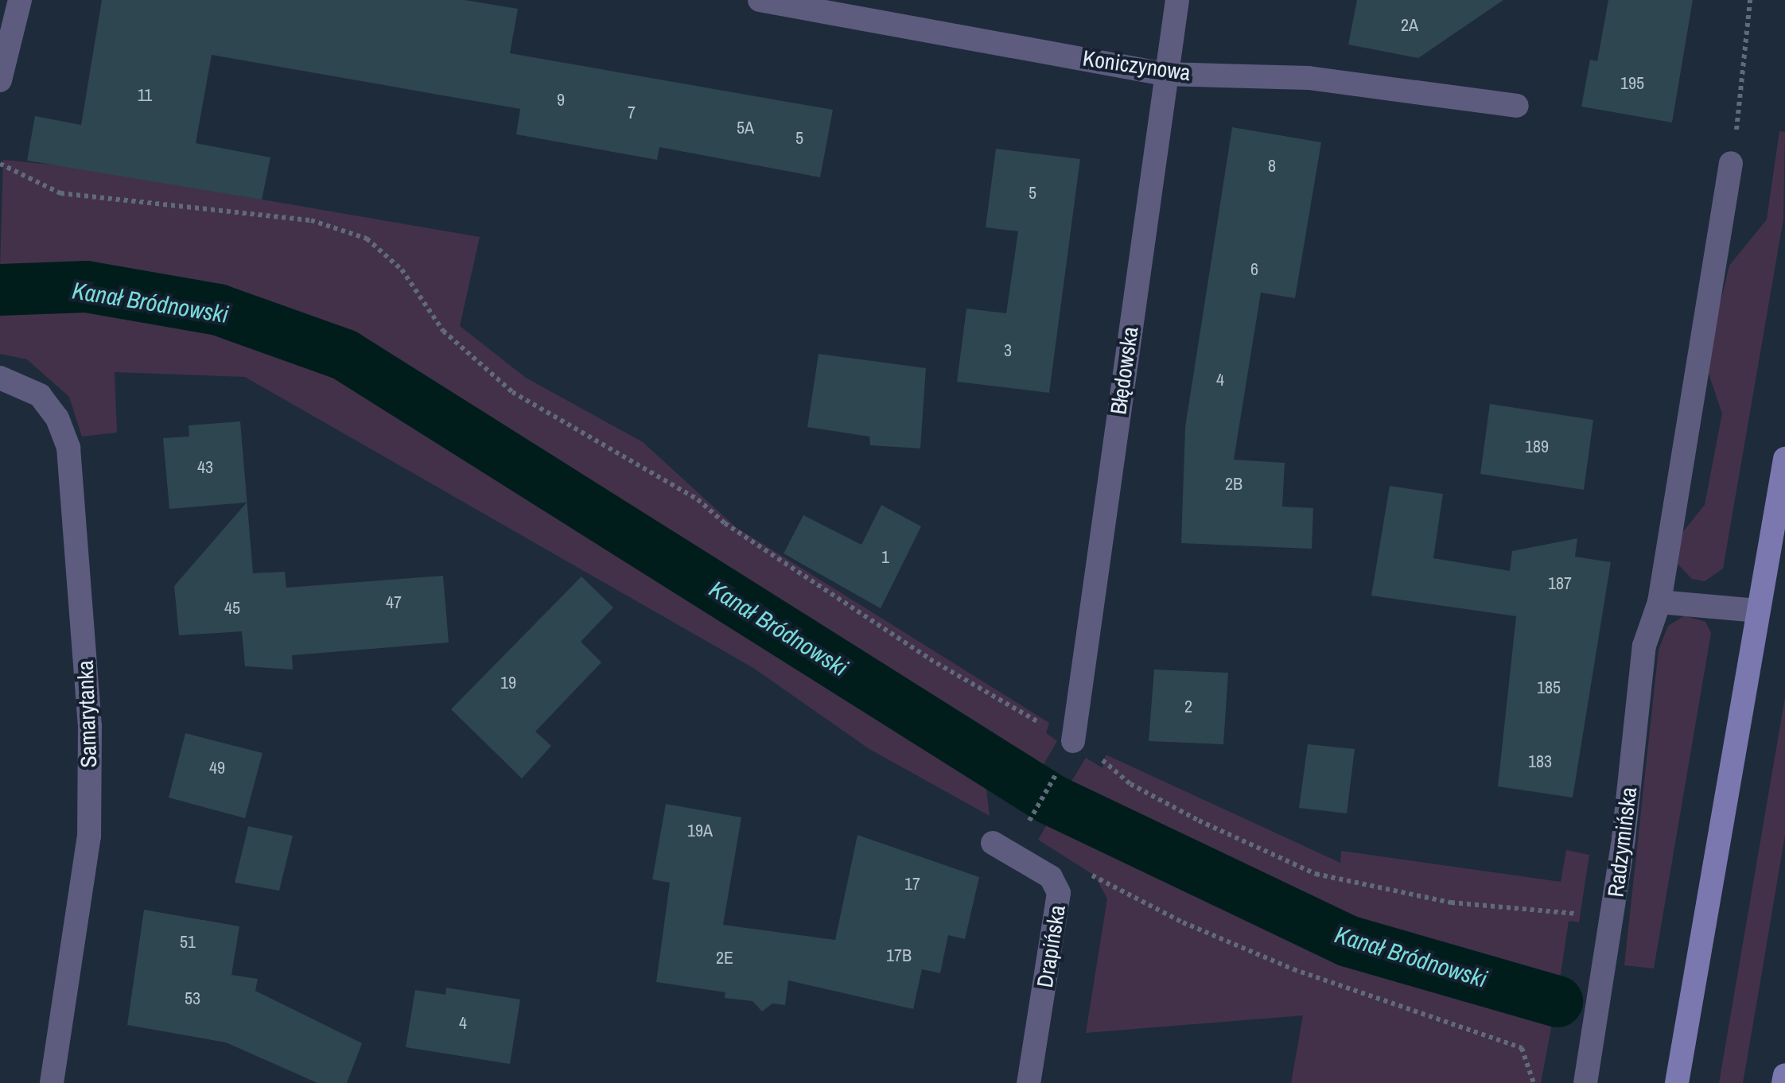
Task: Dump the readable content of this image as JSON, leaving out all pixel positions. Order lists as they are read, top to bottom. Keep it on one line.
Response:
{"streets":{"street":["Koniczynowa","Błędowska","Samarytanka","Radzymińska","Drapińska"]},"crossings":[["Koniczynowa","Błędowska"]],"water":["Kanał Bródnowski"],"house_numbers":["2A","195","11","9","7","5A","5","8","5","6","3","4","189","43","2B","1","187","47","45","19","185","2","183","49","19A","17","51","17B","2E","53","4"]}
